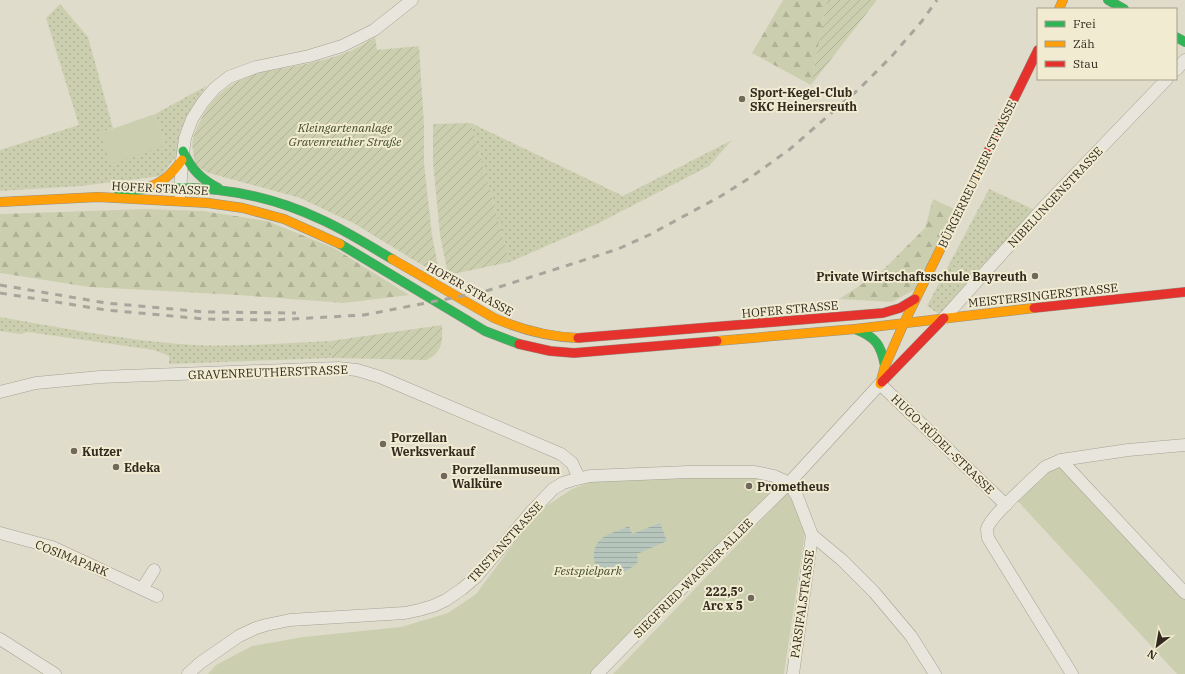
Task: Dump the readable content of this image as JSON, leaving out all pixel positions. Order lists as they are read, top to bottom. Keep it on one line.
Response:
{"streets":{"main road":["BÜRGERREUTHER STRASSE","HOFER STRASSE","MEISTERSINGERSTRASSE"],"street":["NIBELUNGENSTRASSE","GRAVENREUTHERSTRASSE","HUGO-RÜDEL-STRASSE","TRISTANSTRASSE","COSIMAPARK","SIEGFRIED-WAGNER-ALLEE","PARSIFALSTRASSE"]},"crossings":[["BÜRGERREUTHER STRASSE","HOFER STRASSE"],["BÜRGERREUTHER STRASSE","MEISTERSINGERSTRASSE"],["BÜRGERREUTHER STRASSE","HUGO-RÜDEL-STRASSE"],["HOFER STRASSE","MEISTERSINGERSTRASSE"],["NIBELUNGENSTRASSE","MEISTERSINGERSTRASSE"],["GRAVENREUTHERSTRASSE","TRISTANSTRASSE"],["TRISTANSTRASSE","SIEGFRIED-WAGNER-ALLEE"]],"parks":["Kleingartenanlage Gravenreuther Straße","Festspielpark"],"places":["Sport-Kegel-Club SKC Heinersreuth","Private Wirtschaftsschule Bayreuth","Porzellan Werksverkauf","Kutzer","Edeka","Porzellanmuseum Walküre","Prometheus","222,5º Arc x 5"],"legend":["Frei","Zäh","Stau"],"north":"bottom left"}
